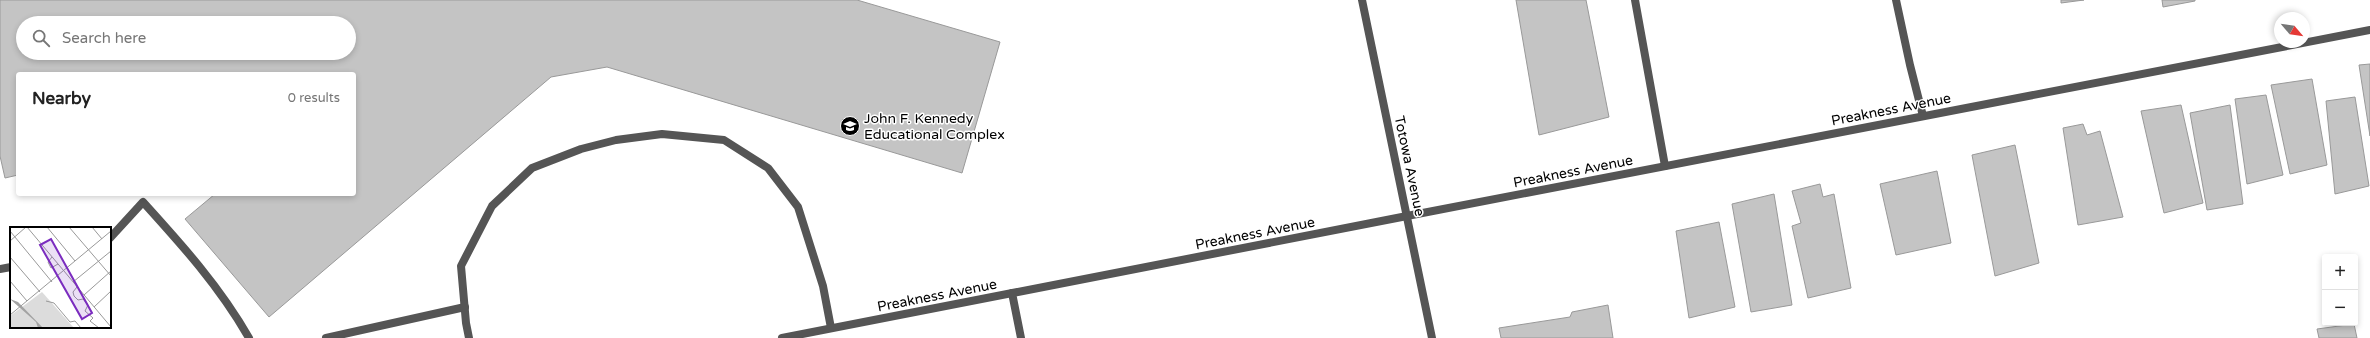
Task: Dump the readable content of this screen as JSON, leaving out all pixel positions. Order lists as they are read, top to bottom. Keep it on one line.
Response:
{"streets":{"street":["Preakness Avenue","Totowa Avenue"]},"crossings":[["Preakness Avenue","Totowa Avenue"]],"places":{"school or university":["John F. Kennedy Educational Complex"]},"north":"bottom right","page":{"search":"Search here","heading":["Nearby","0 results"],"map_buttons":["+","−"]}}
